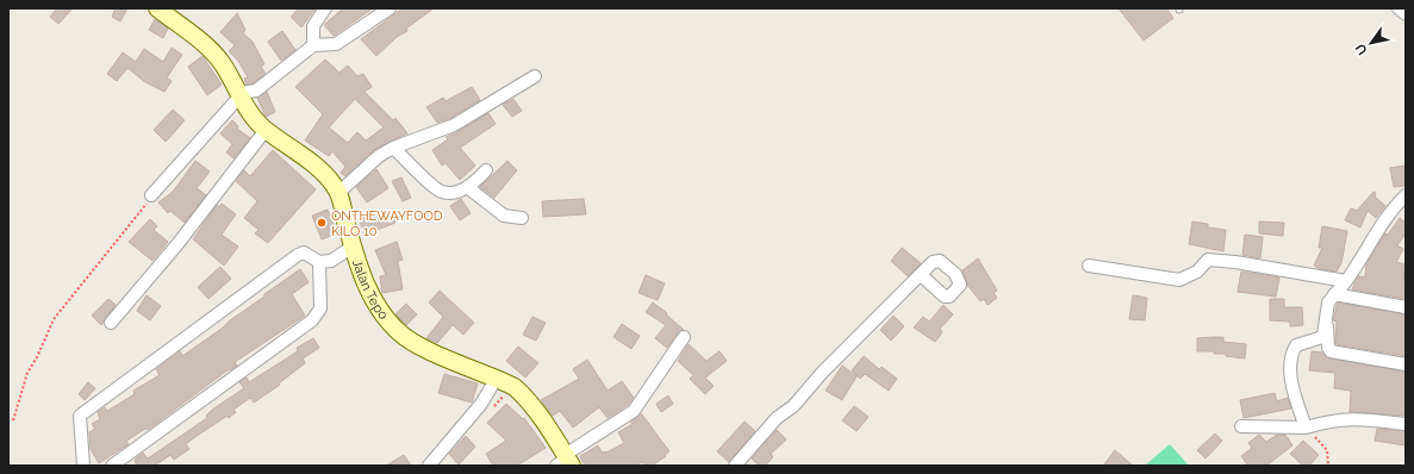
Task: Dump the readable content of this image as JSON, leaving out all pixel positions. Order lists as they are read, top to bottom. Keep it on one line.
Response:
{"streets":{"street":["Jalan Tepo"]},"places":["ONTHEWAYFOOD KILO 10"],"north":"bottom left"}
